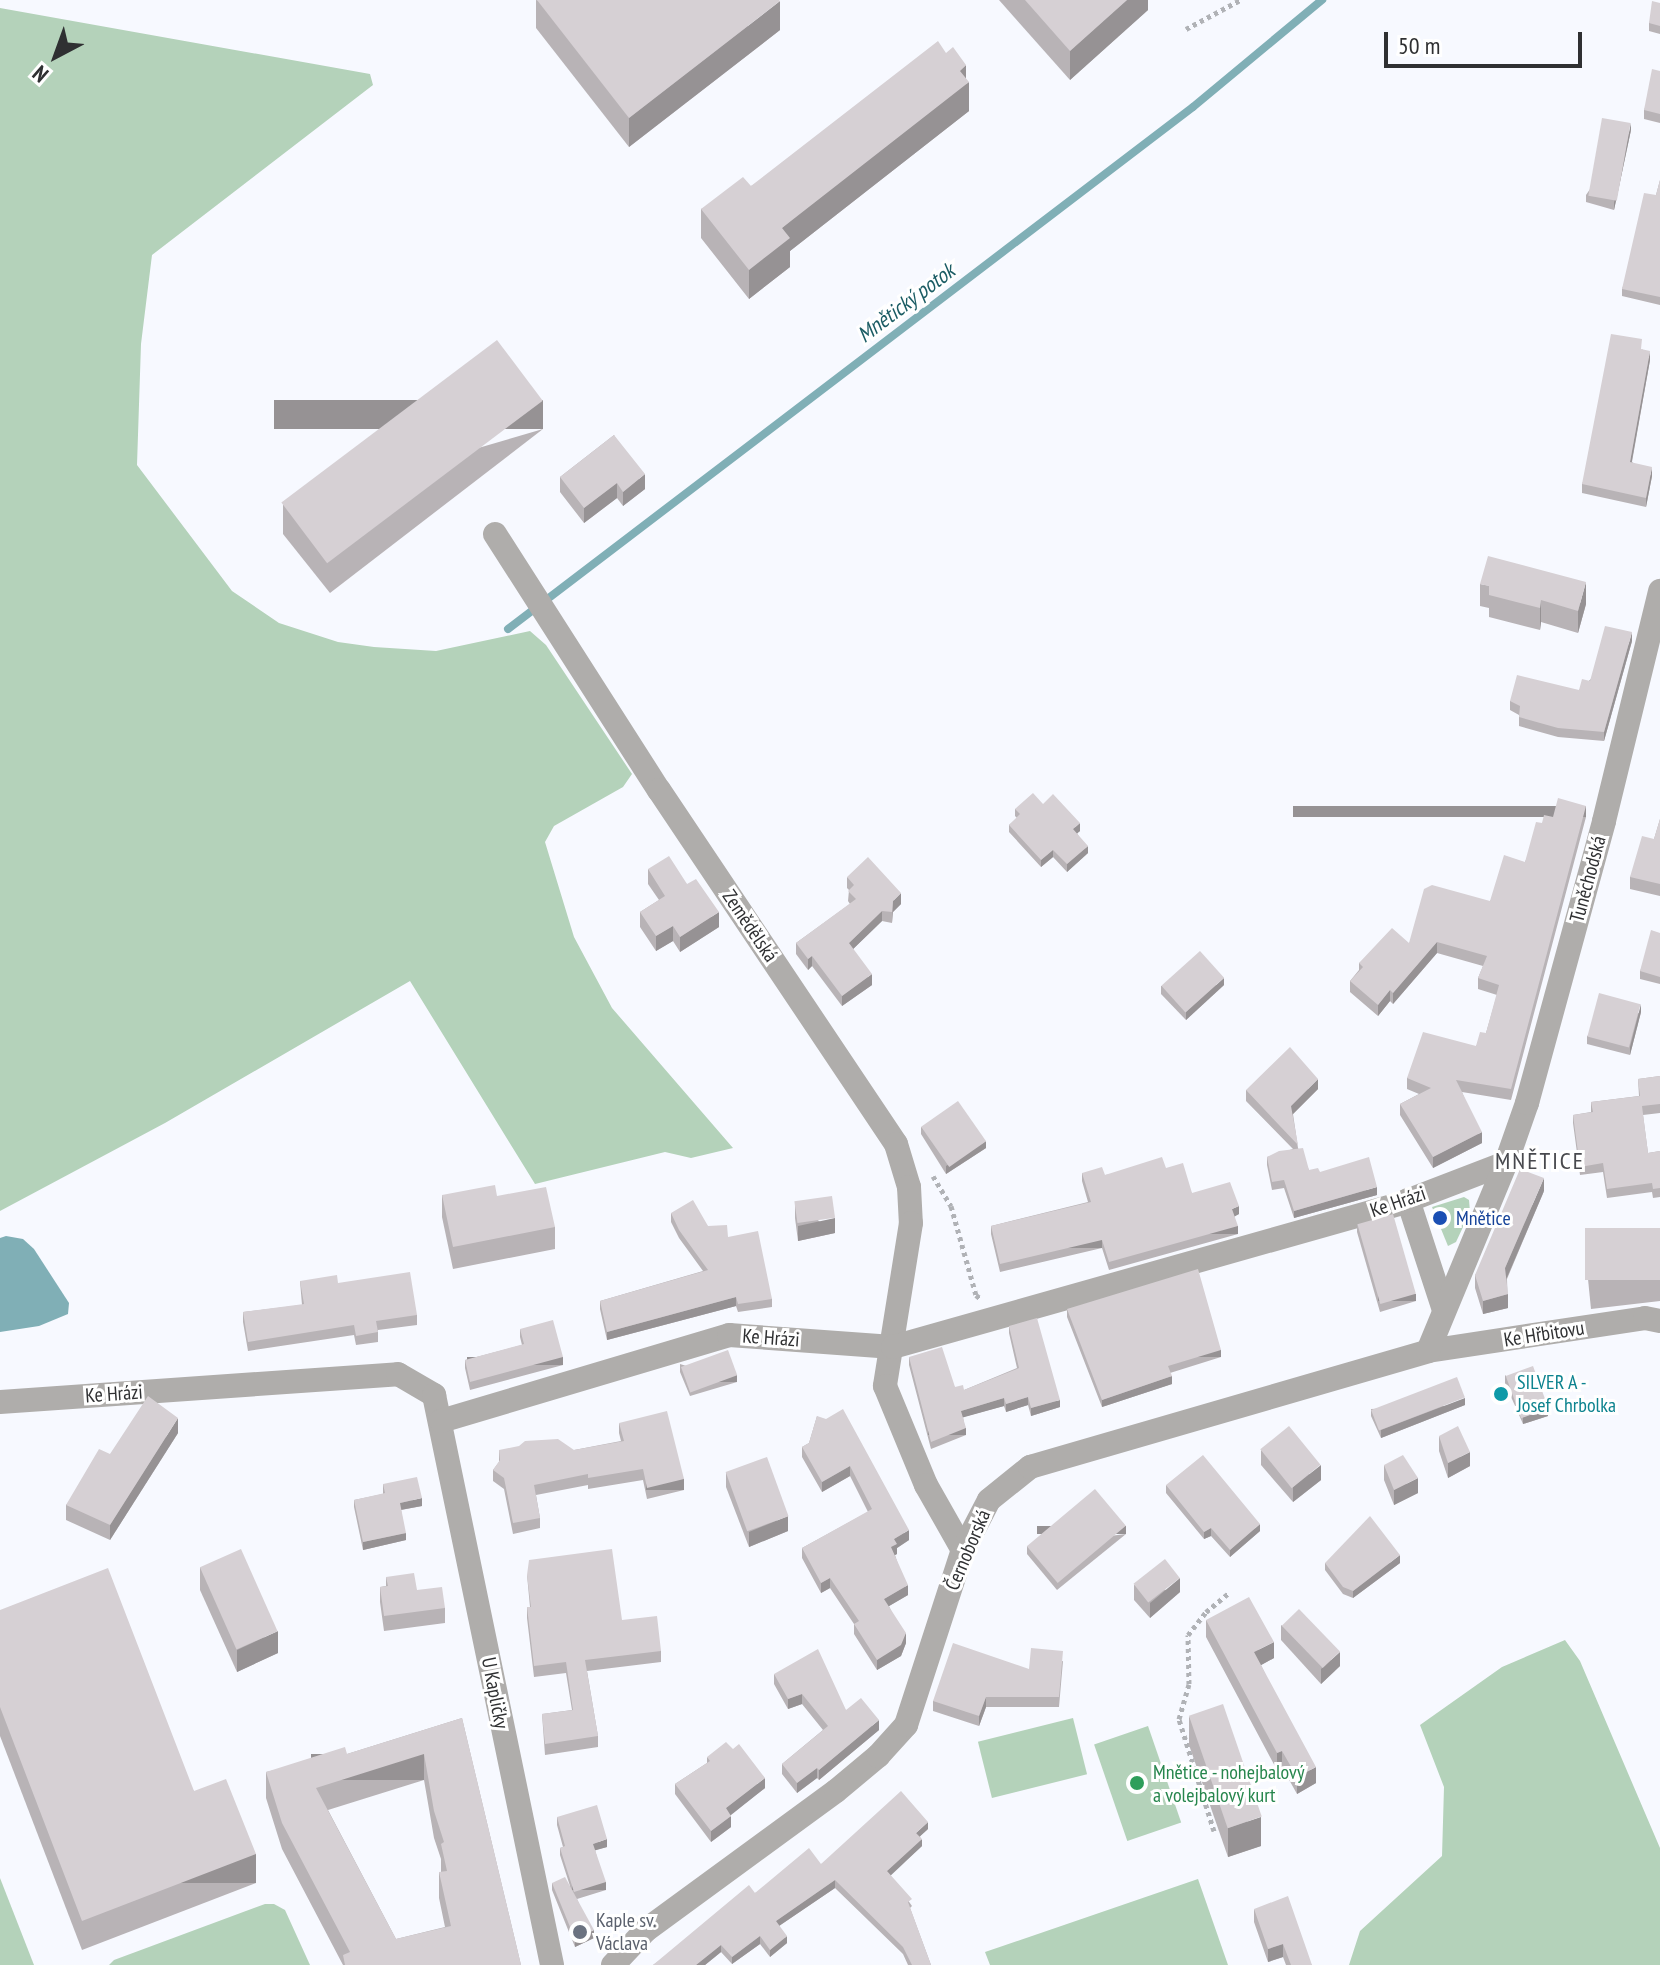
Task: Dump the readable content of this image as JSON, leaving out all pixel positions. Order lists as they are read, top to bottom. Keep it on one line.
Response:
{"streets":{"street":["Tuněchodská","Zemědělská","Ke Hrázi","Ke Hřbitovu","Černoborská","U Kapličky"]},"crossings":[["Tuněchodská","Ke Hrázi"],["Zemědělská","Ke Hrázi"],["Zemědělská","Černoborská"],["Ke Hrázi","U Kapličky"],["Ke Hřbitovu","Černoborská"]],"districts":["MNĚTICE"],"water":["Mnětický potok"],"places":["Mnětice","SILVER A - Josef Chrbolka","Mnětice - nohejbalový a volejbalový kurt","Kaple sv. Václava"],"scale_bar":"50 m","north":"bottom left"}
